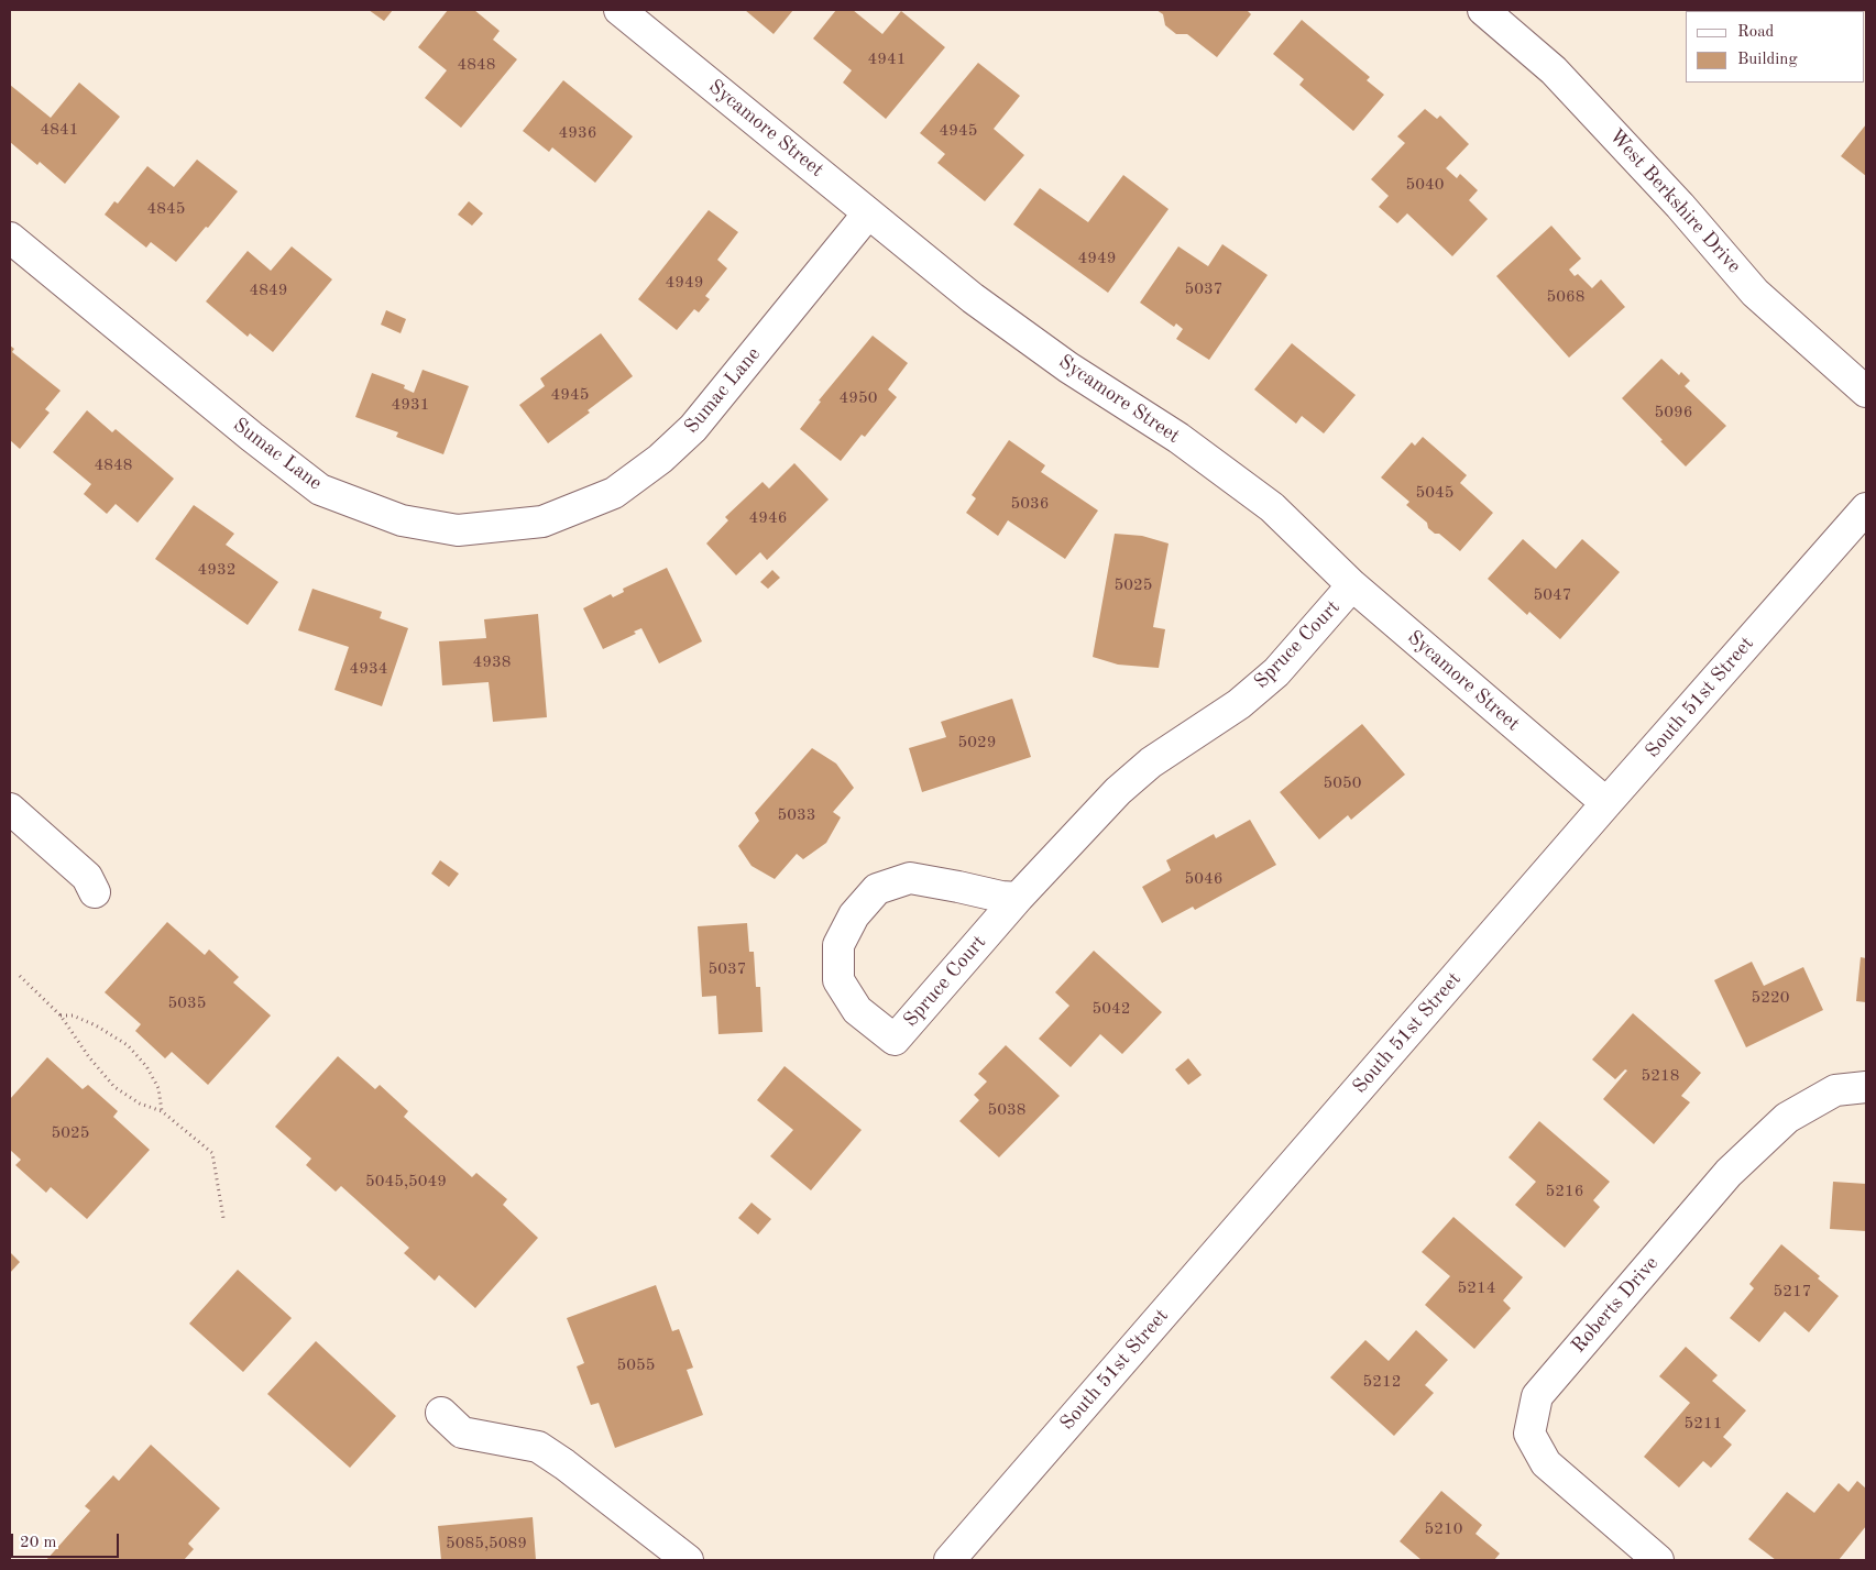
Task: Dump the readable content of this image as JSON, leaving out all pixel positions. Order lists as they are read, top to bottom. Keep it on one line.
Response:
{"streets":{"street":["Sycamore Street","West Berkshire Drive","Sumac Lane","Spruce Court","South 51st Street","Roberts Drive"]},"crossings":[["Sycamore Street","Sumac Lane"],["Sycamore Street","Spruce Court"],["Sycamore Street","South 51st Street"]],"house_numbers":["4941","4848","4841","4945","4936","5040","4845","4949","4949","5037","4849","5068","4945","4950","4931","5096","4848","5045","5036","4946","4932","5025","5047","4938","4934","5029","5050","5033","5046","5037","5220","5035","5042","5218","5038","5025","5045,5049","5216","5214","5217","5055","5212","5211","5210","5085,5089"],"legend":["Road","Building"],"scale_bar":"20 m"}
